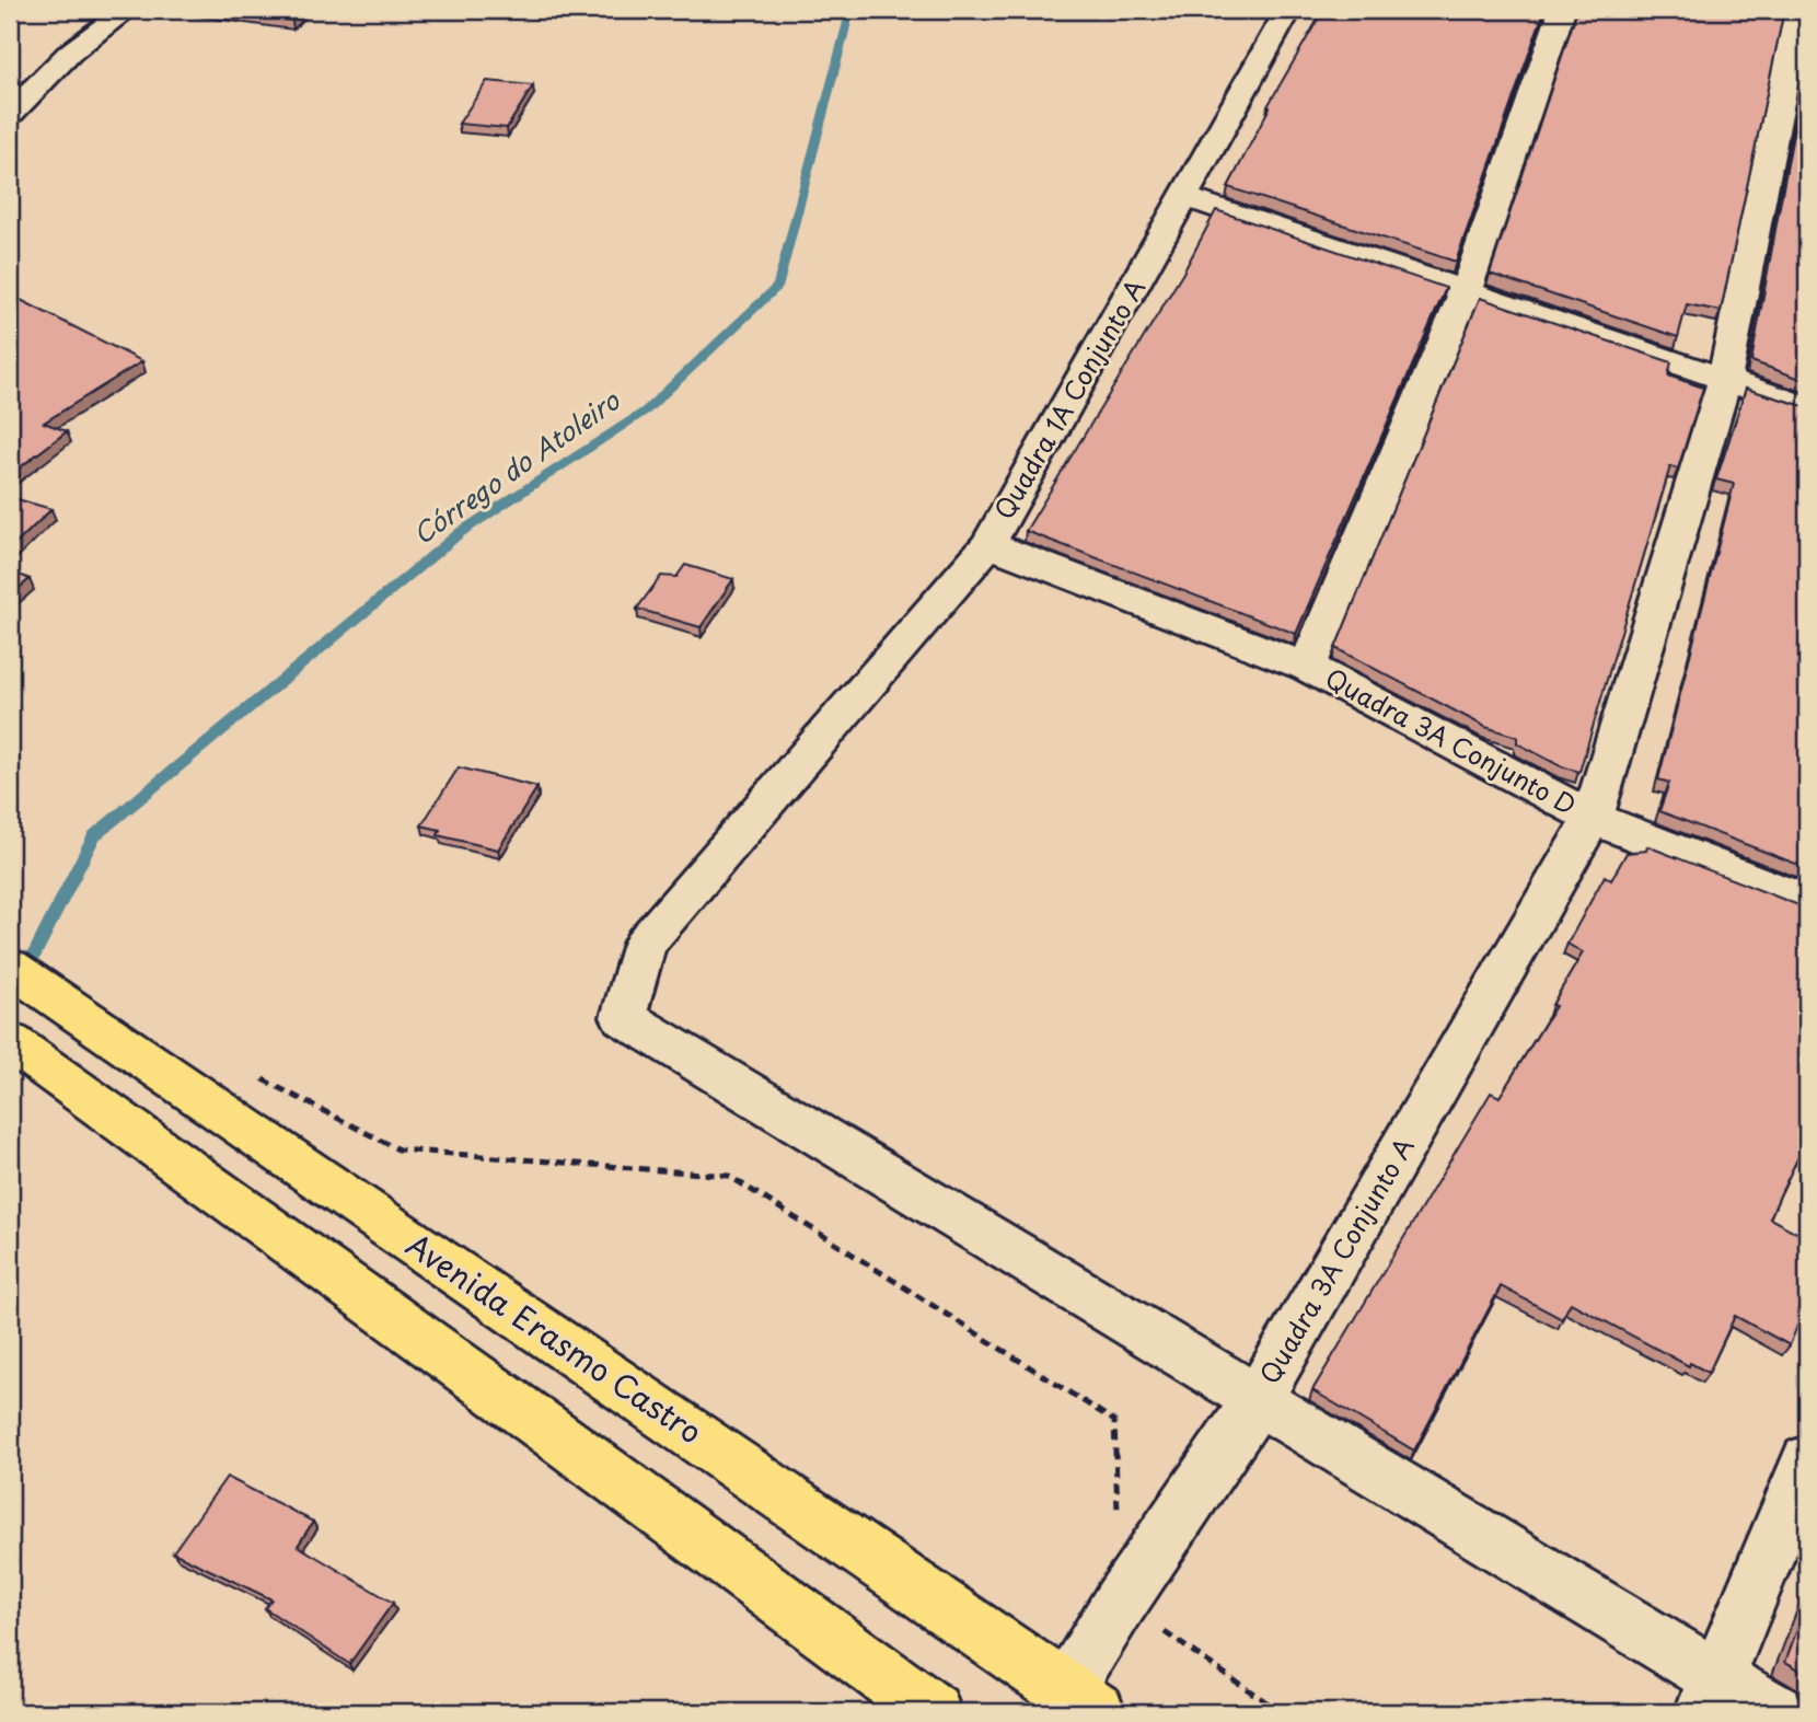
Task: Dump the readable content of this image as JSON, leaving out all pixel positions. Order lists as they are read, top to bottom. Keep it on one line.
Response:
{"streets":{"main road":["Avenida Erasmo Castro"],"street":["Quadra 1A Conjunto A","Quadra 3A Conjunto D","Quadra 3A Conjunto A"]},"crossings":[["Quadra 1A Conjunto A","Quadra 3A Conjunto D"],["Quadra 3A Conjunto D","Quadra 3A Conjunto A"]],"water":["Córrego do Atoleiro"]}
